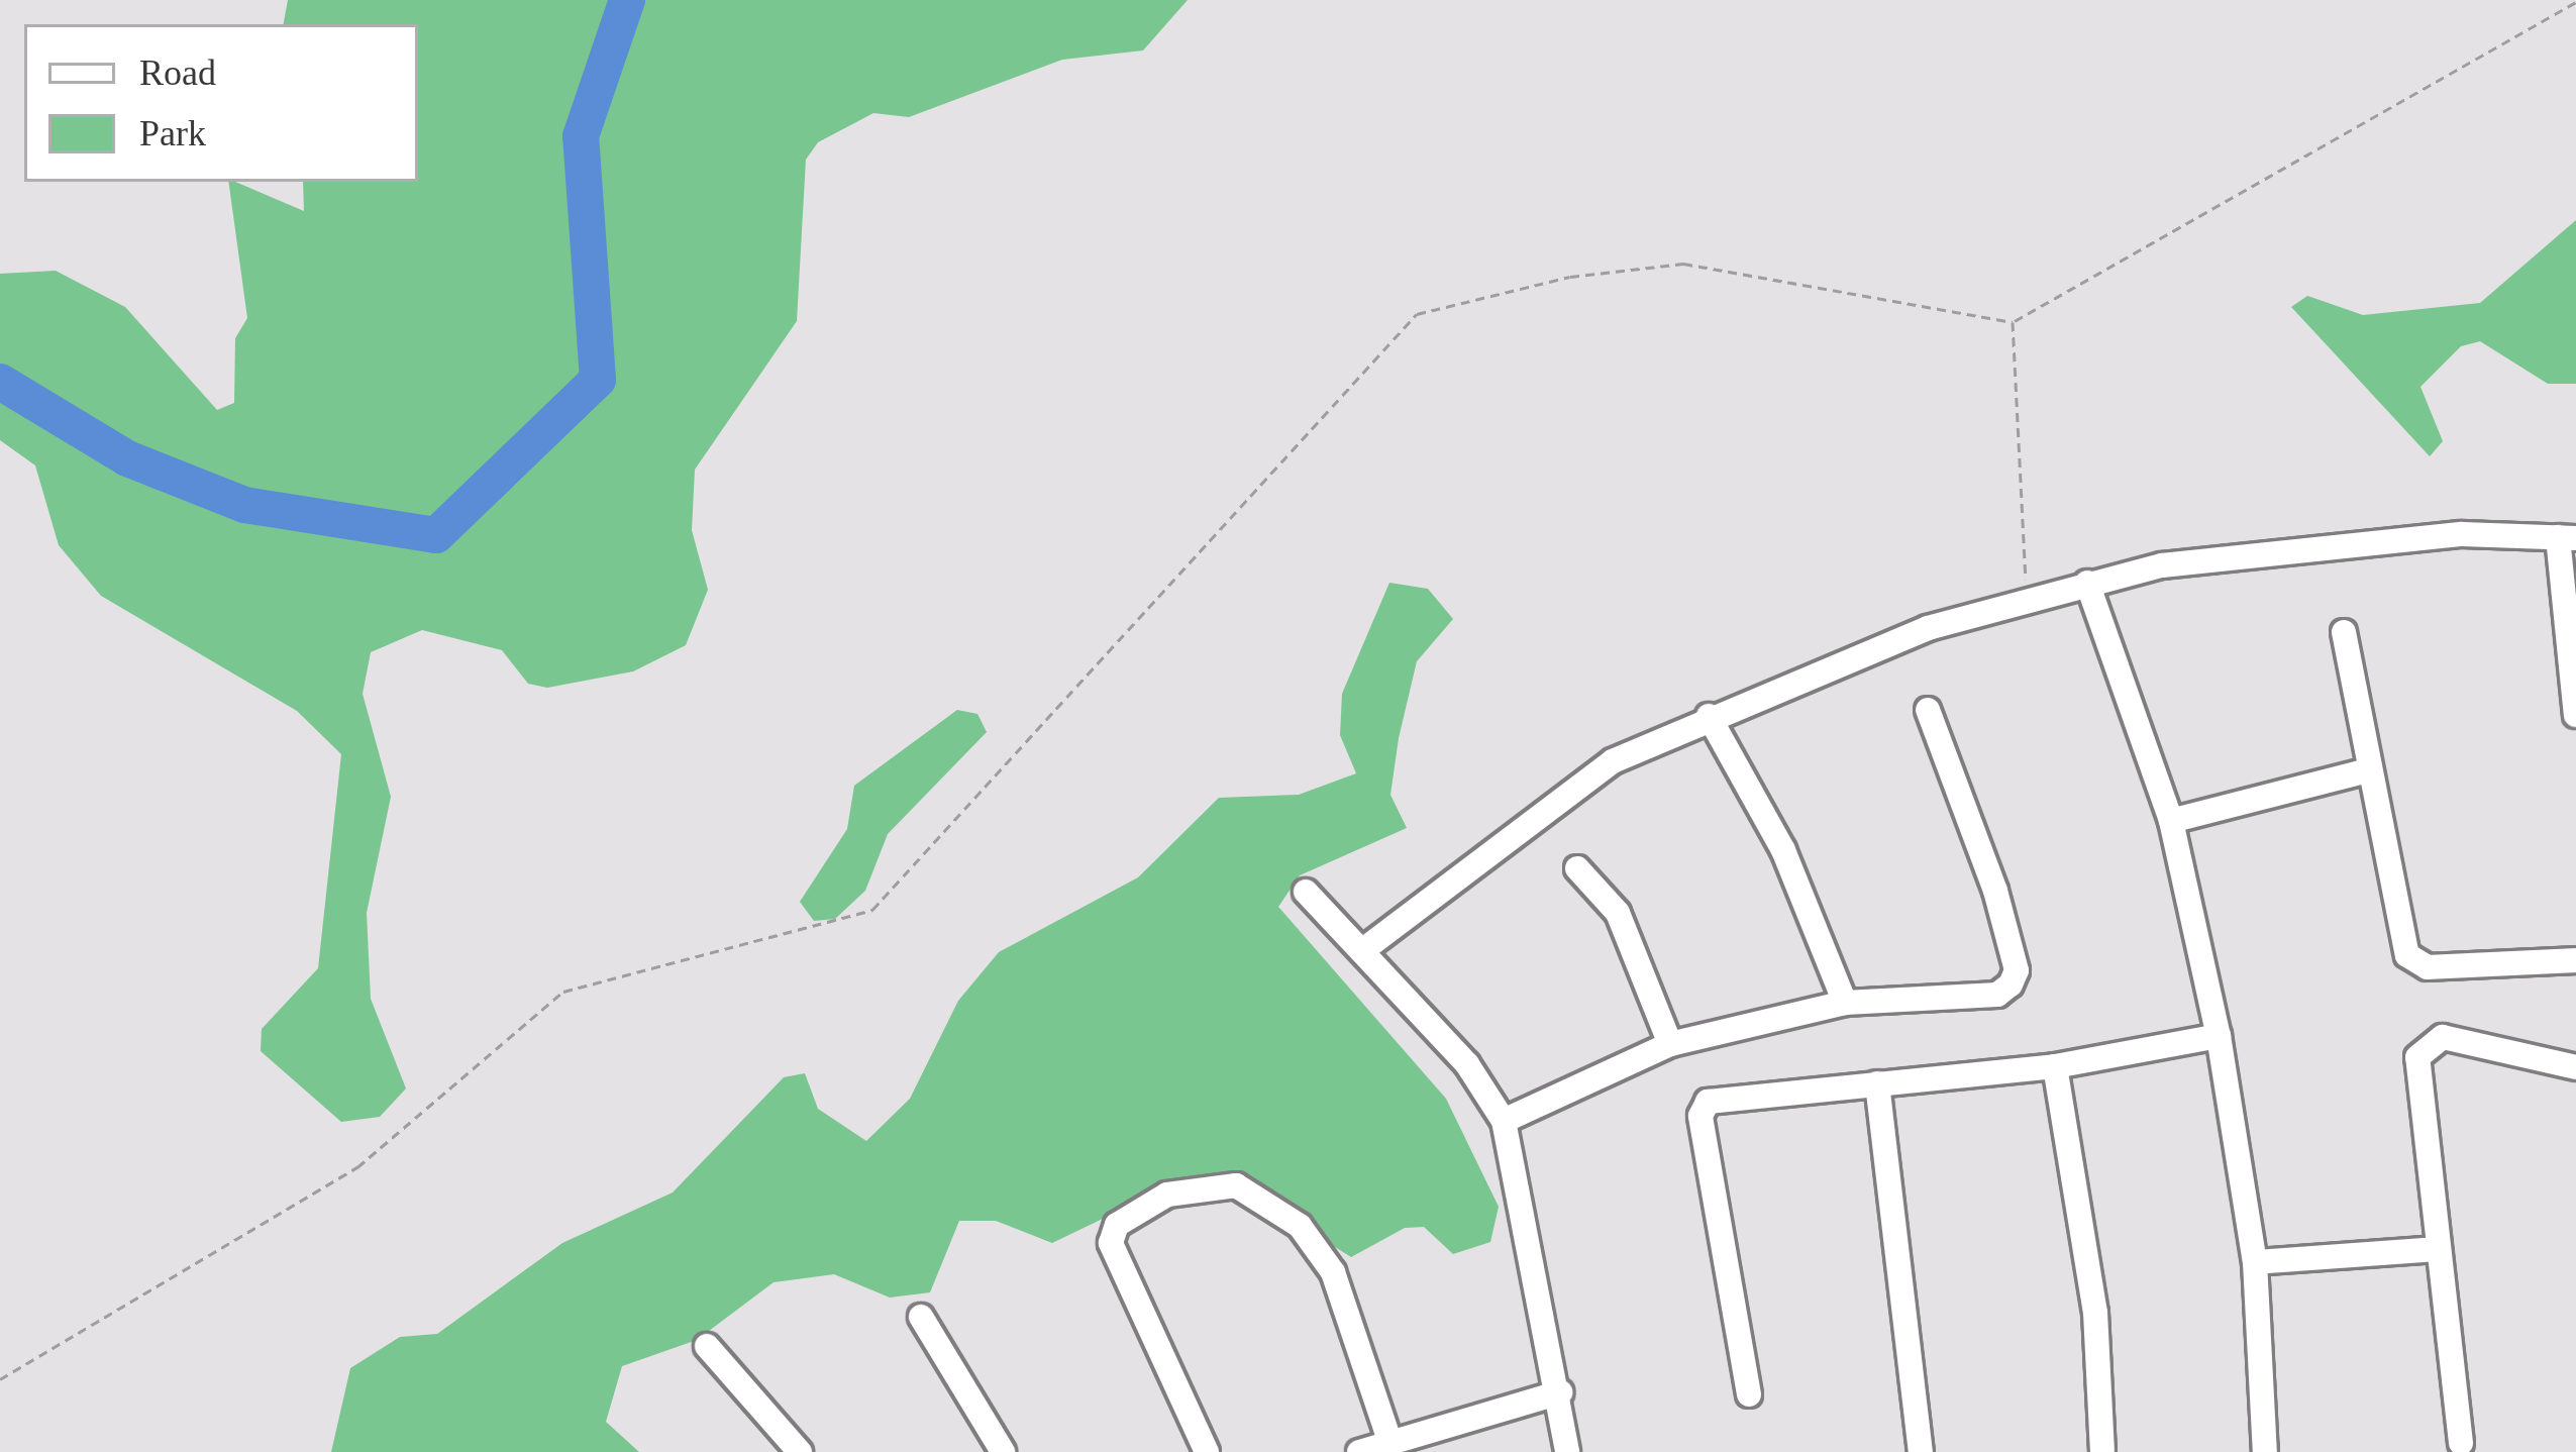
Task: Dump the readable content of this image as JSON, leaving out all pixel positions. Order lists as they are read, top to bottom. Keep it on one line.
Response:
{"legend":["Road","Park"]}
